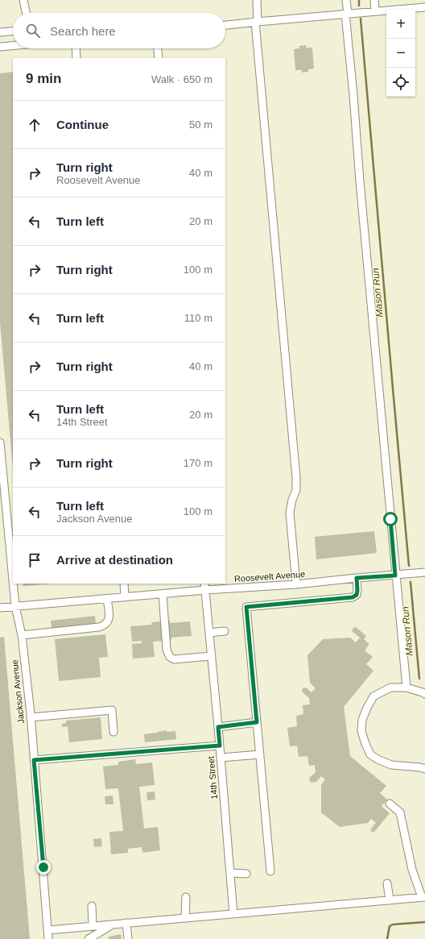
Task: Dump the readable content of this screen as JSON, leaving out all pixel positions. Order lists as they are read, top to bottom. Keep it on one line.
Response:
{"streets":{"street":["Roosevelt Avenue","Jackson Avenue","14th Street"]},"crossings":[["Roosevelt Avenue","Jackson Avenue"],["Roosevelt Avenue","14th Street"]],"water":["Mason Run"],"page":{"map_buttons":["+","−"],"search":"Search here","heading":["9 min","Walk · 650 m"],"list":[["Continue","50 m"],["Turn right","Roosevelt Avenue","40 m"],["Turn left","20 m"],["Turn right","100 m"],["Turn left","110 m"],["Turn right","40 m"],["Turn left","14th Street","20 m"],["Turn right","170 m"],["Turn left","Jackson Avenue","100 m"],"Arrive at destination"]}}
